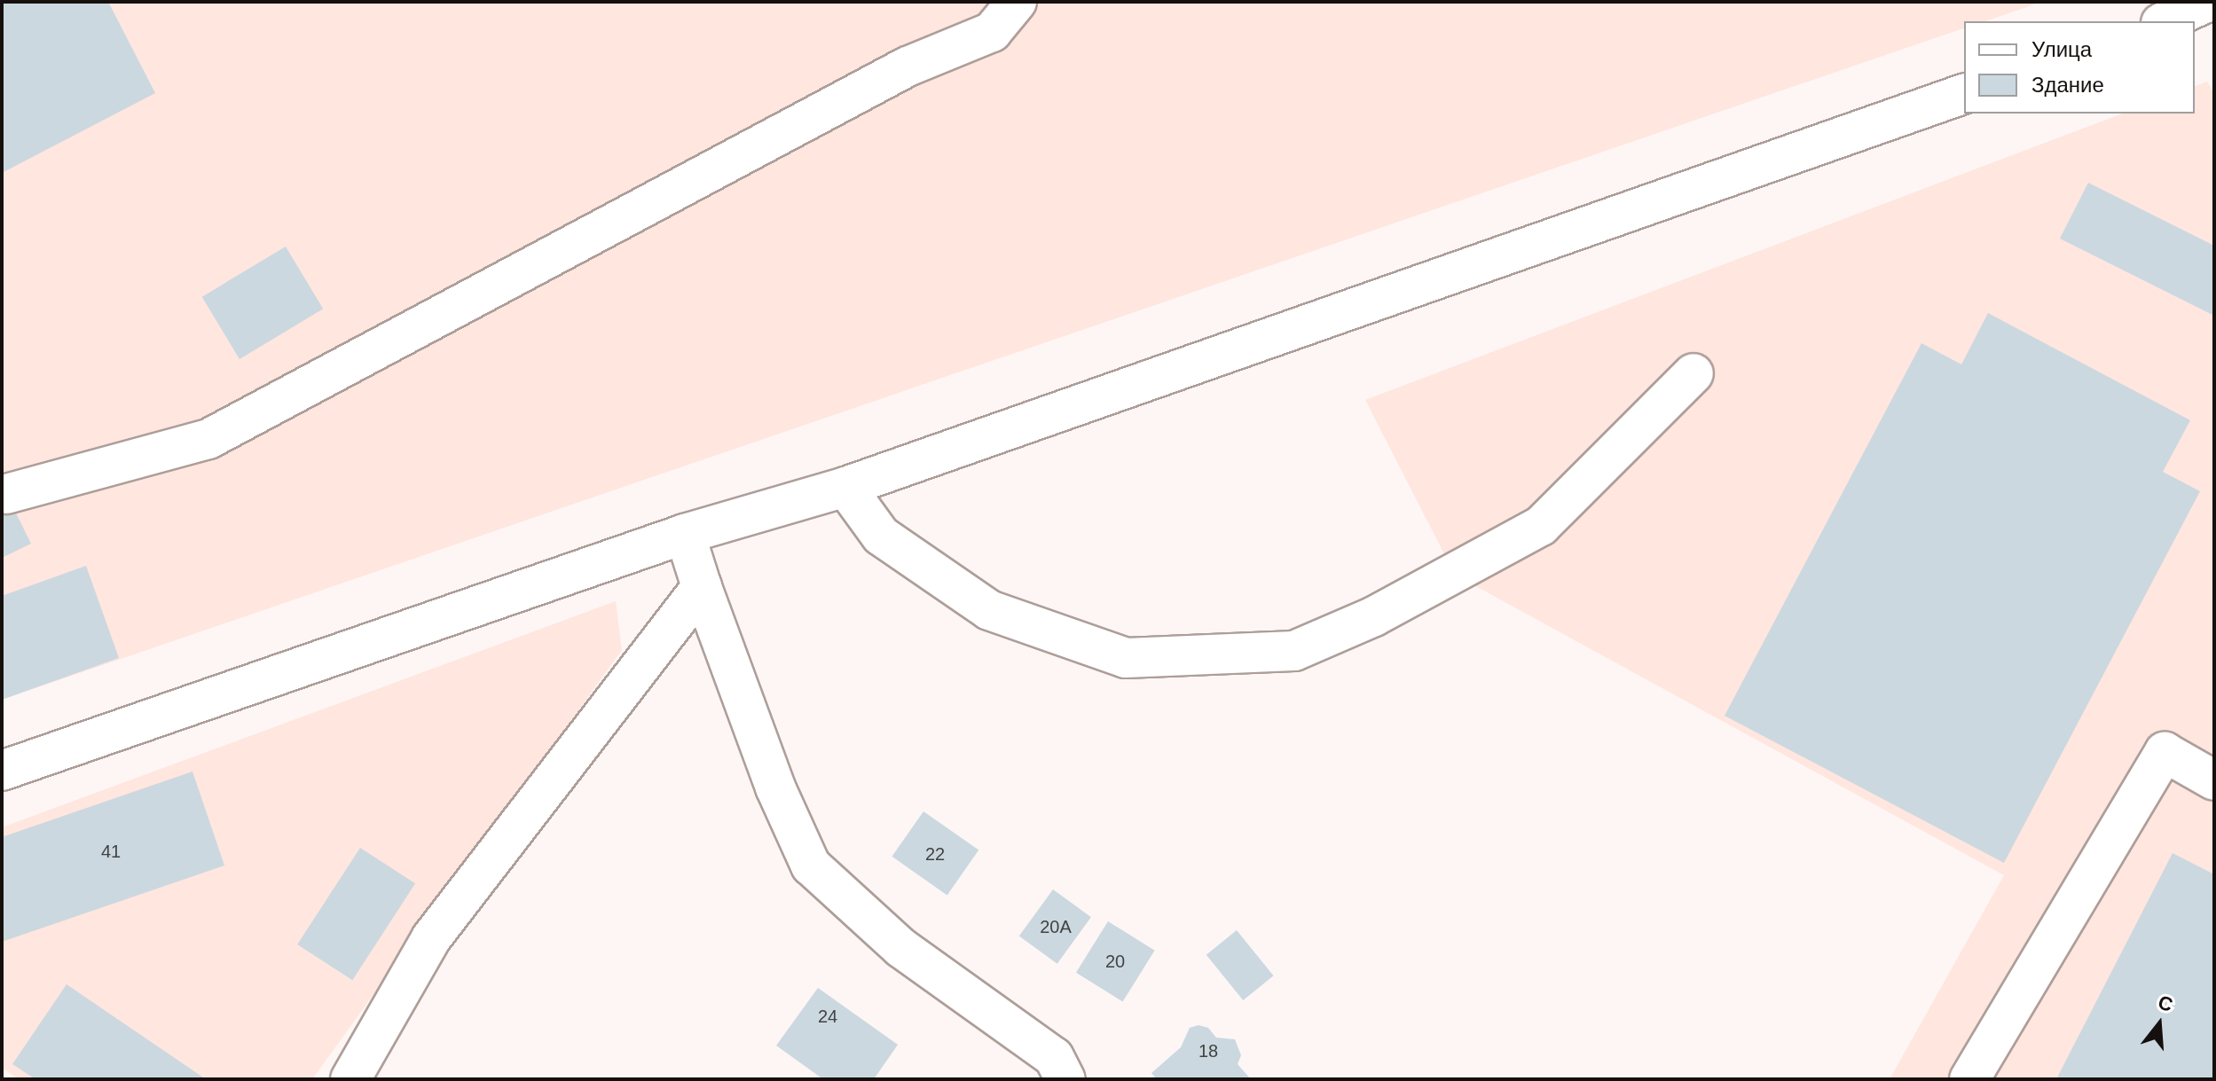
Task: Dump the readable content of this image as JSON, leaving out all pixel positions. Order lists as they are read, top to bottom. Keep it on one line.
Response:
{"house_numbers":["41","22","20А","20","24","18"],"legend":["Улица","Здание"],"north":"top"}
